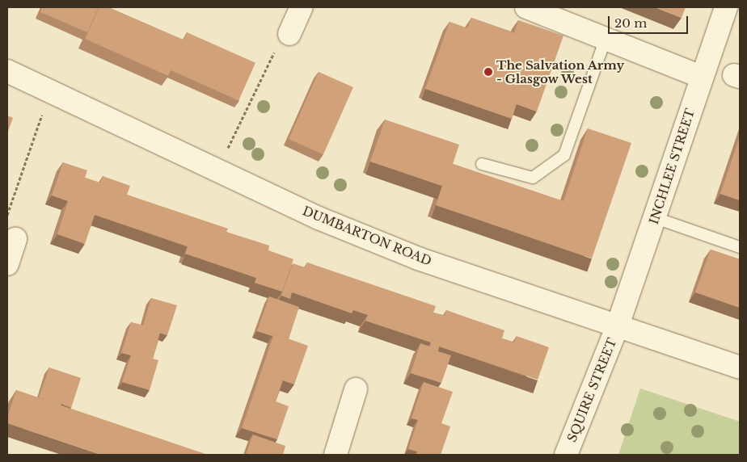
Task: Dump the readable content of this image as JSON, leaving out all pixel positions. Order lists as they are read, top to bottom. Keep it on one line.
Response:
{"streets":{"street":["INCHLEE STREET","DUMBARTON ROAD","SQUIRE STREET"]},"crossings":[["INCHLEE STREET","DUMBARTON ROAD"],["INCHLEE STREET","SQUIRE STREET"],["DUMBARTON ROAD","SQUIRE STREET"]],"places":["The Salvation Army - Glasgow West"],"scale_bar":"20 m"}
